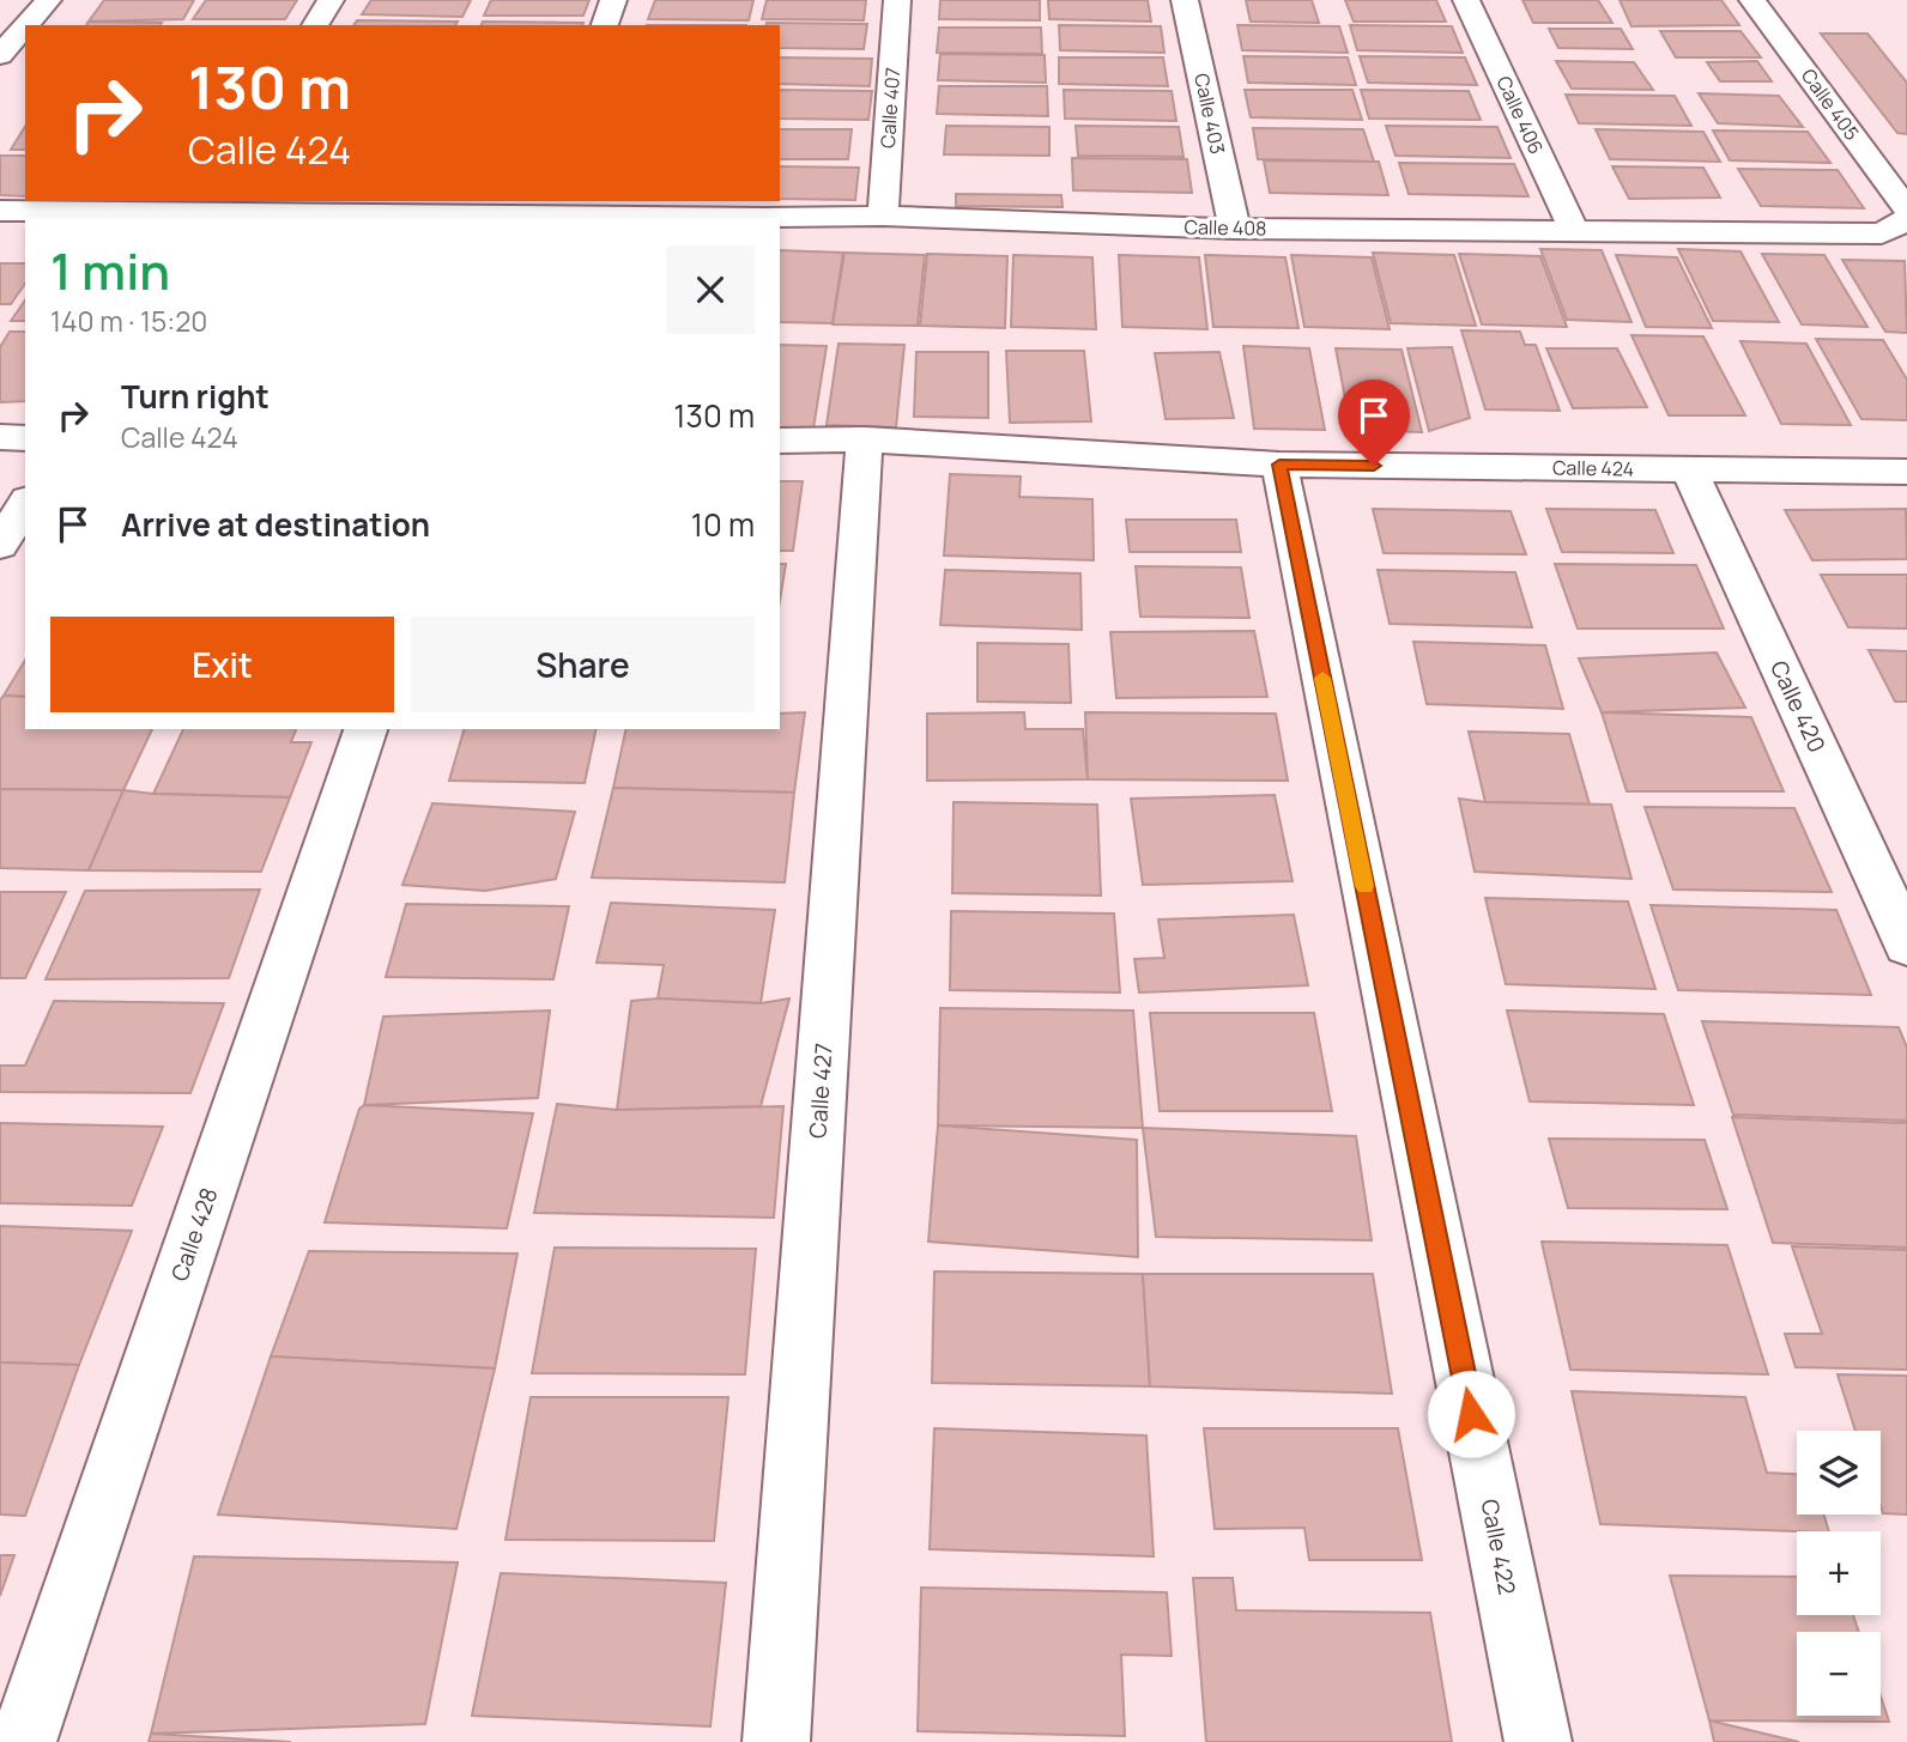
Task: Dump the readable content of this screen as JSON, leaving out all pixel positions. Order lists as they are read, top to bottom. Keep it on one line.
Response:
{"streets":{"street":["Calle 405","Calle 407","Calle 403","Calle 406","Calle 408","Calle 424","Calle 420","Calle 427","Calle 428","Calle 422"]},"crossings":[["Calle 407","Calle 408"],["Calle 403","Calle 408"],["Calle 406","Calle 408"],["Calle 424","Calle 420"],["Calle 424","Calle 427"],["Calle 424","Calle 422"]],"page":{"turn":["130 m","Calle 424"],"heading":["1 min","140 m · 15:20"],"list":[{"name":"Turn right","note":"Calle 424","value":"130 m"},{"name":"Arrive at destination","value":"10 m"}],"buttons":["Exit","Share"],"map_buttons":["+","−"]}}
